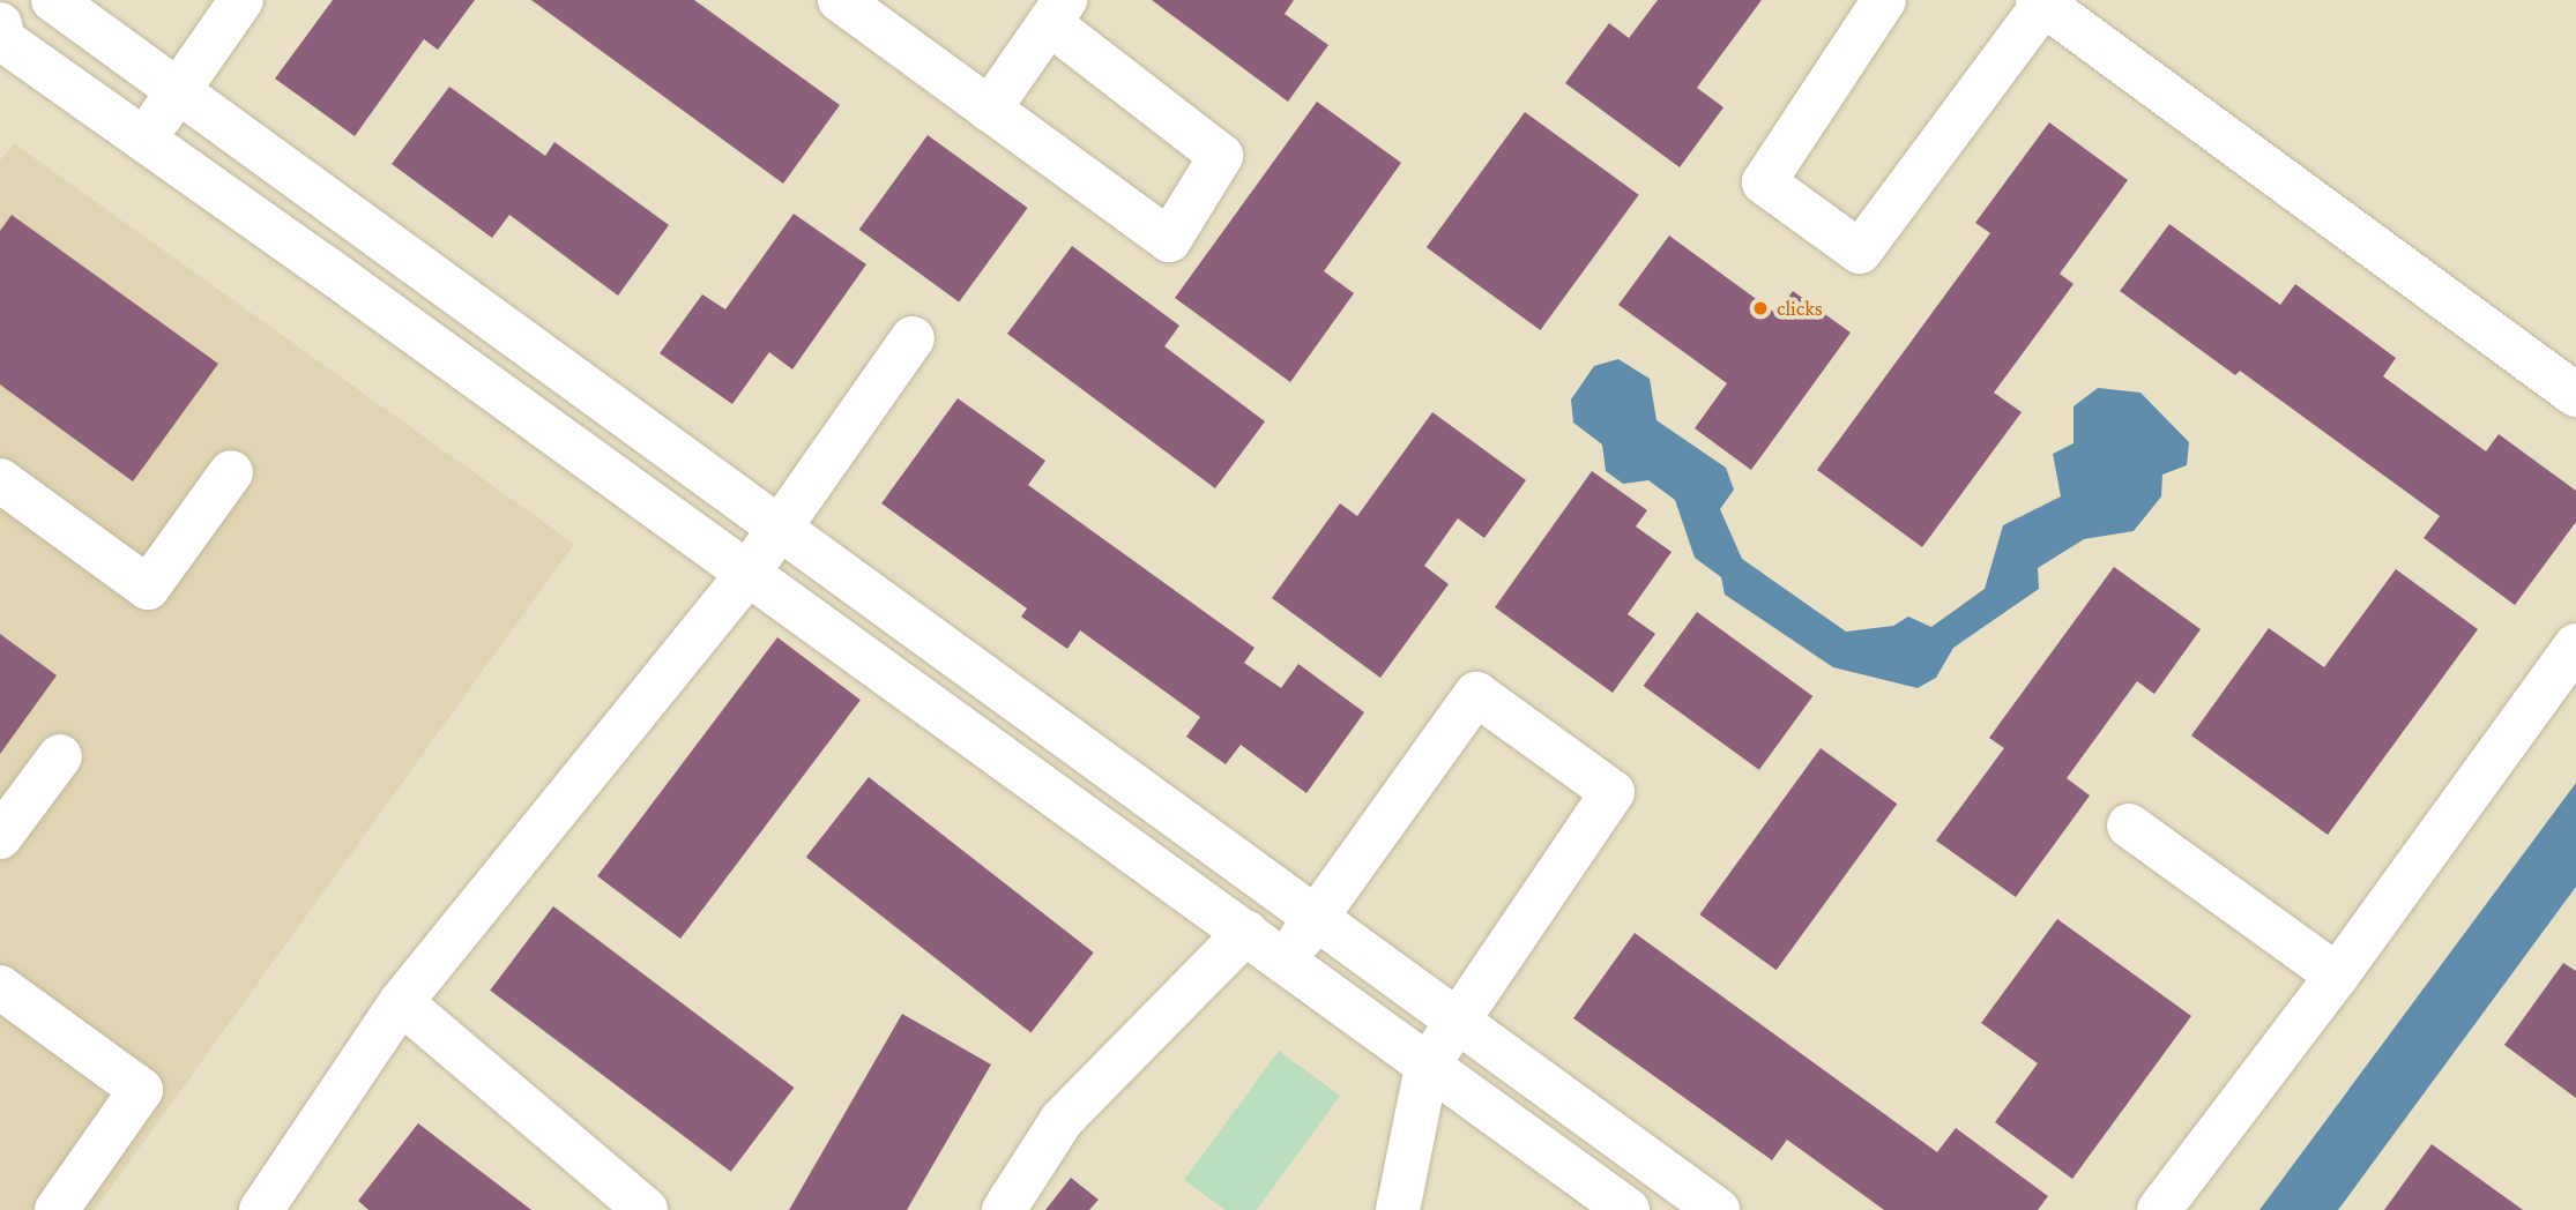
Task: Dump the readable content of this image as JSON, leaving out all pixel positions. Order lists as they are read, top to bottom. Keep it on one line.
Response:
{"places":["clicks"]}
